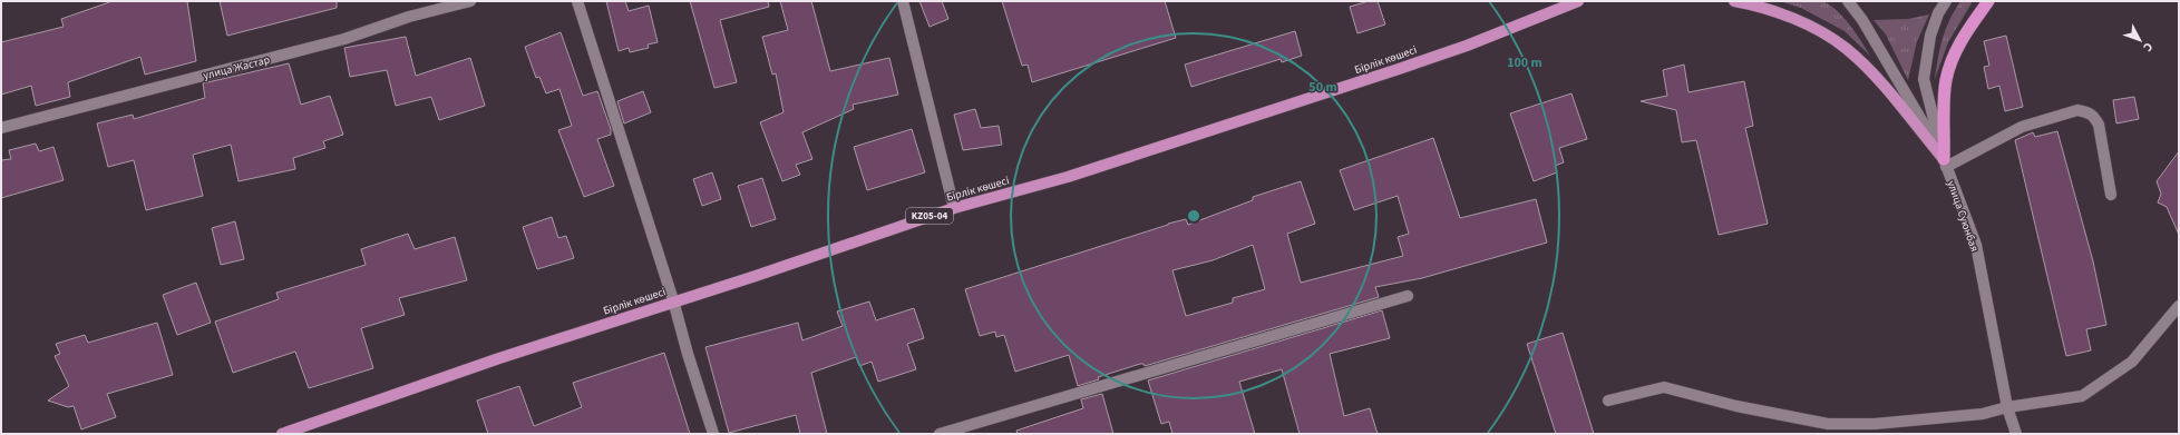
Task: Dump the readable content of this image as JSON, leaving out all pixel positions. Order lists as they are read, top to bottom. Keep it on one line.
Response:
{"streets":{"main road":["Бірлік көшесі","KZ05-04"],"street":["улица Жастар","улица Суюнбая"]},"north":"bottom right","rings":["100 m","50 m"]}
